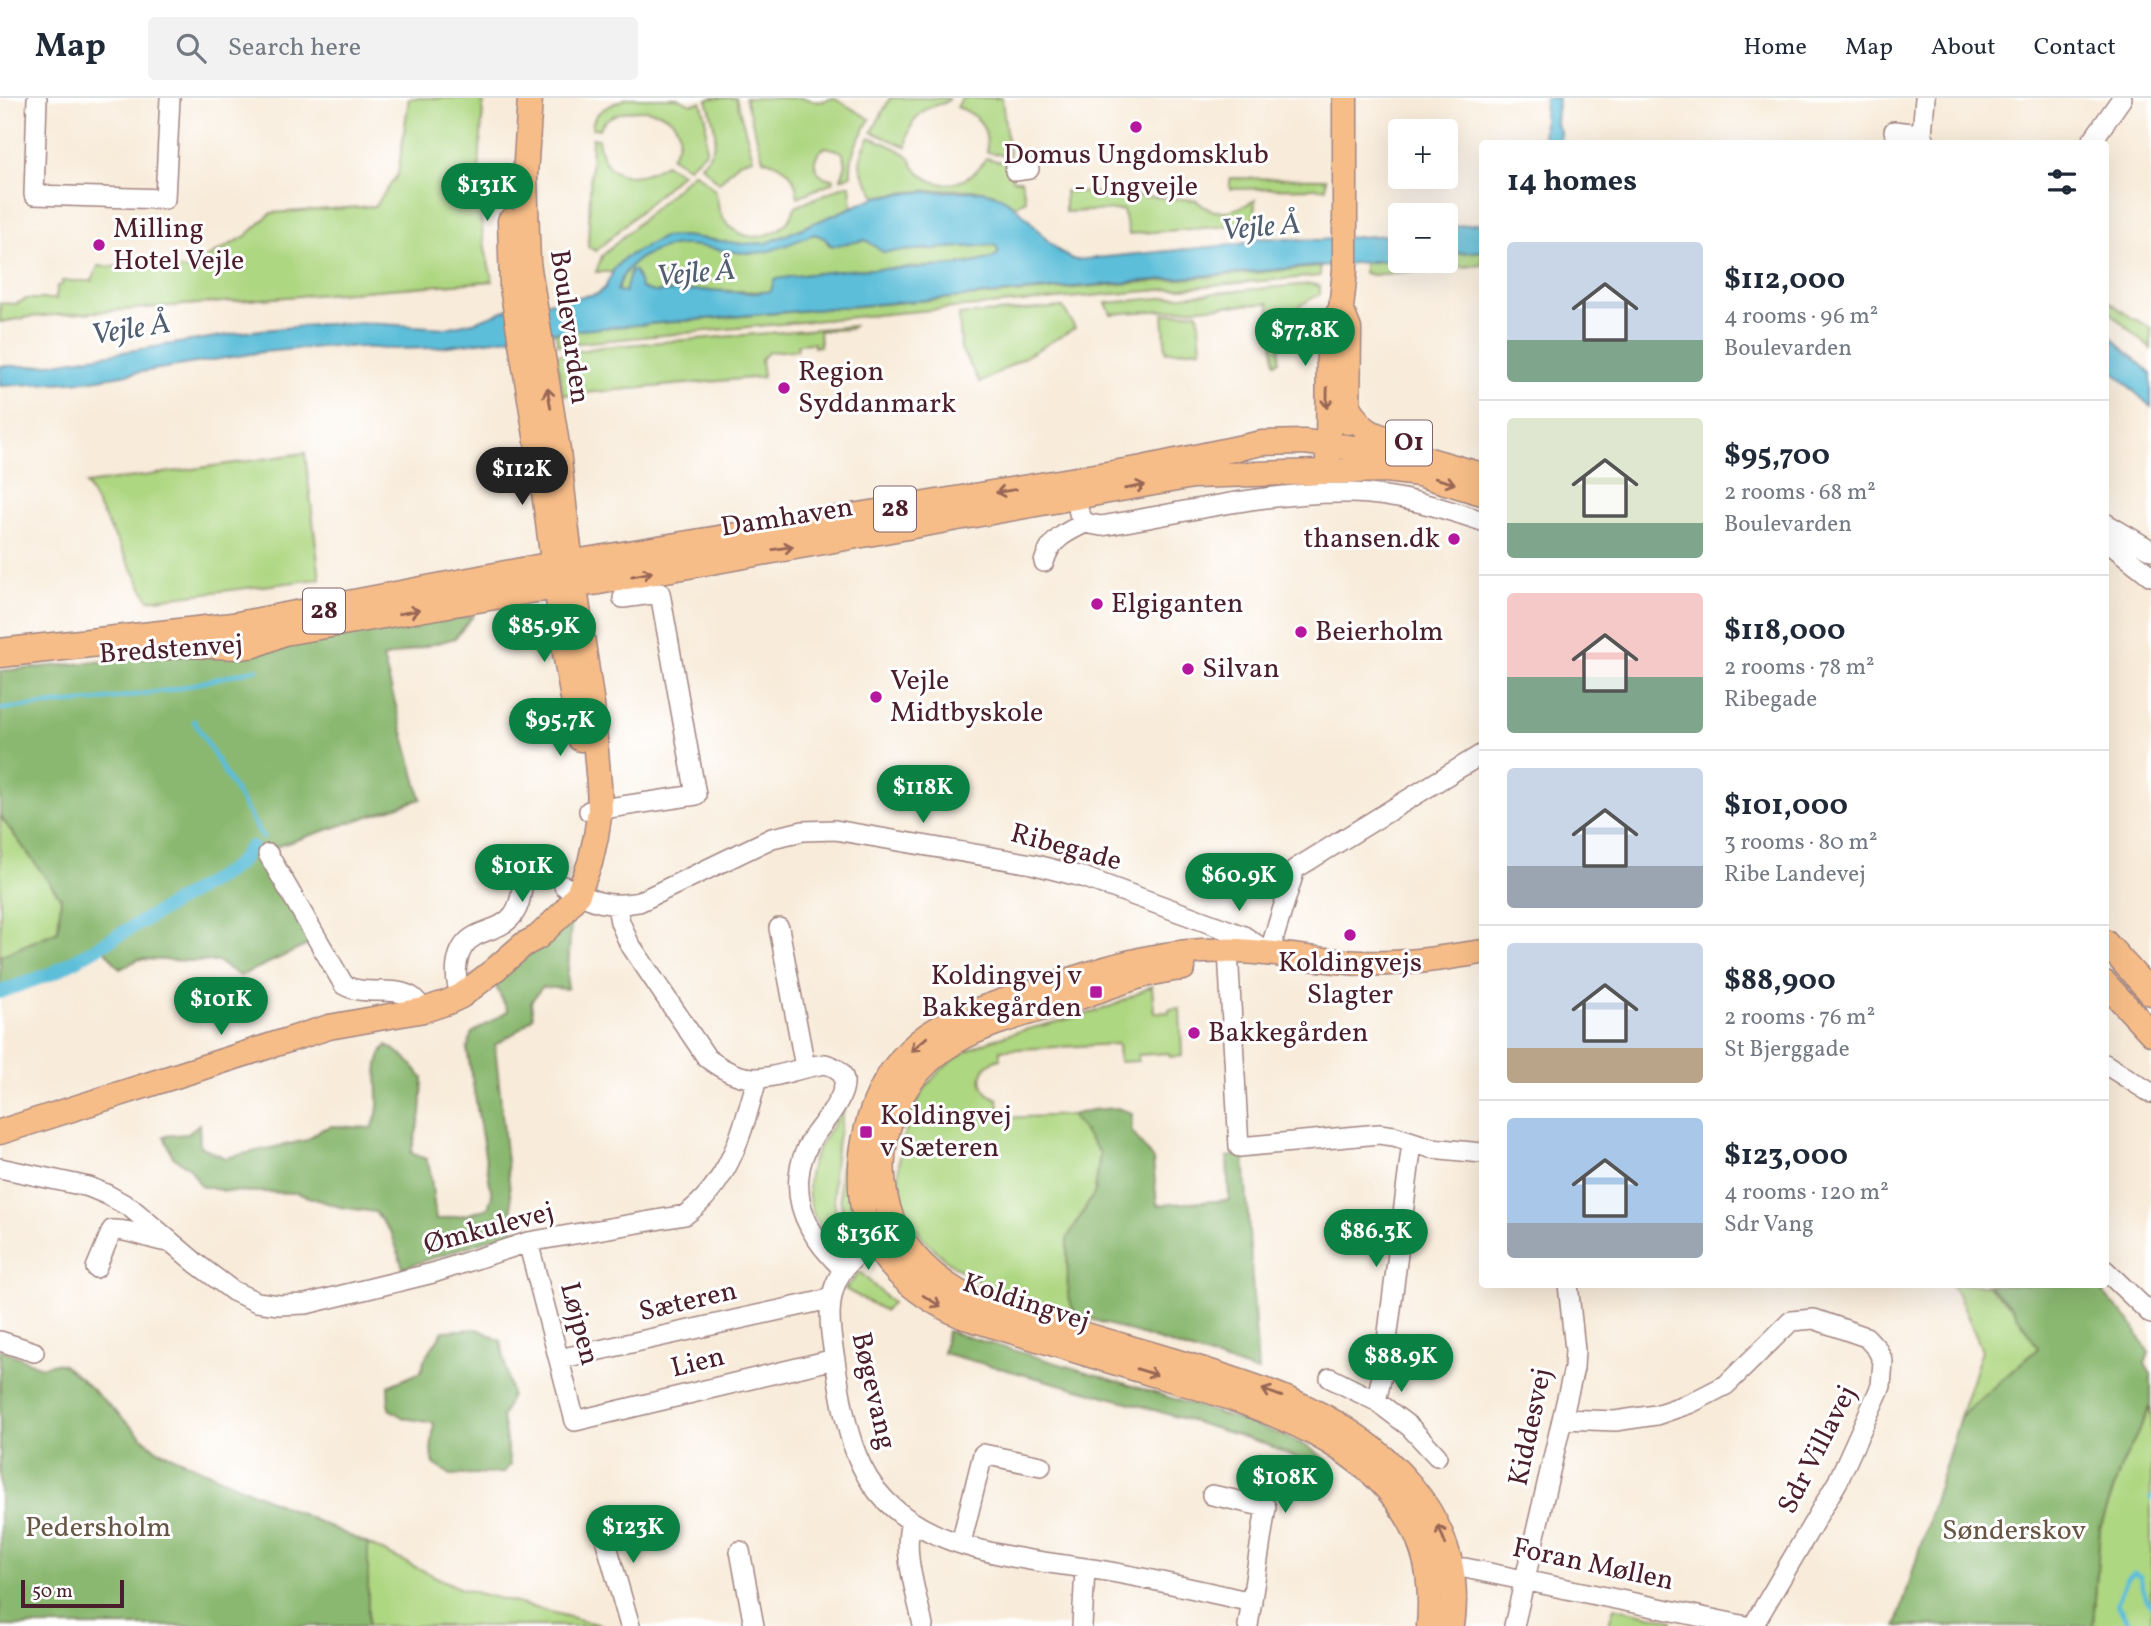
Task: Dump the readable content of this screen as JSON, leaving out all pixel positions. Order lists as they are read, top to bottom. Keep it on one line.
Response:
{"streets":{"highway":["28","Bredstenvej"],"main road":["Boulevarden","O1","Damhaven","Koldingvej"],"street":["Ribegade","Ømkulevej","Sæteren","Løjpen","Lien","Bøgevang","Kiddesvej","Sdr Villavej","Foran Møllen"]},"crossings":[["Boulevarden","Damhaven"],["Boulevarden","Bredstenvej"],["O1","Damhaven"],["Damhaven","Bredstenvej"],["Ribegade","Koldingvej"],["Ømkulevej","Løjpen"],["Sæteren","Løjpen"],["Sæteren","Bøgevang"],["Koldingvej","Bøgevang"],["Koldingvej","Foran Møllen"],["Løjpen","Lien"],["Lien","Bøgevang"],["Kiddesvej","Sdr Villavej"],["Kiddesvej","Foran Møllen"]],"one_way":["Bredstenvej"],"water":["Vejle Å"],"parks":["Pedersholm","Sønderskov"],"places":{"other":["Domus Ungdomsklub - Ungvejle","Milling Hotel Vejle","Region Syddanmark","thansen.dk","Elgiganten","Beierholm","Silvan","Vejle Midtbyskole","Koldingvejs Slagter","Bakkegården"],"transit":["Koldingvej v Bakkegården","Koldingvej v Sæteren"]},"scale_bar":"50 m","page":{"header":"Map","search":"Search here","nav":["Home","Map","About","Contact"],"map_buttons":["+","−"],"heading":"14 homes","price":["$131K","$77.8K","$112K","$85.9K","$95.7K","$118K","$101K","$60.9K","$101K","$86.3K","$136K","$88.9K","$108K","$123K"],"list":[{"name":"$112,000","note":"4 rooms · 96 m² · Boulevarden"},{"name":"$95,700","note":"2 rooms · 68 m² · Boulevarden"},{"name":"$118,000","note":"2 rooms · 78 m² · Ribegade"},{"name":"$101,000","note":"3 rooms · 80 m² · Ribe Landevej"},{"name":"$88,900","note":"2 rooms · 76 m² · St Bjerggade"},{"name":"$123,000","note":"4 rooms · 120 m² · Sdr Vang"}],"scale":"50 m"}}
